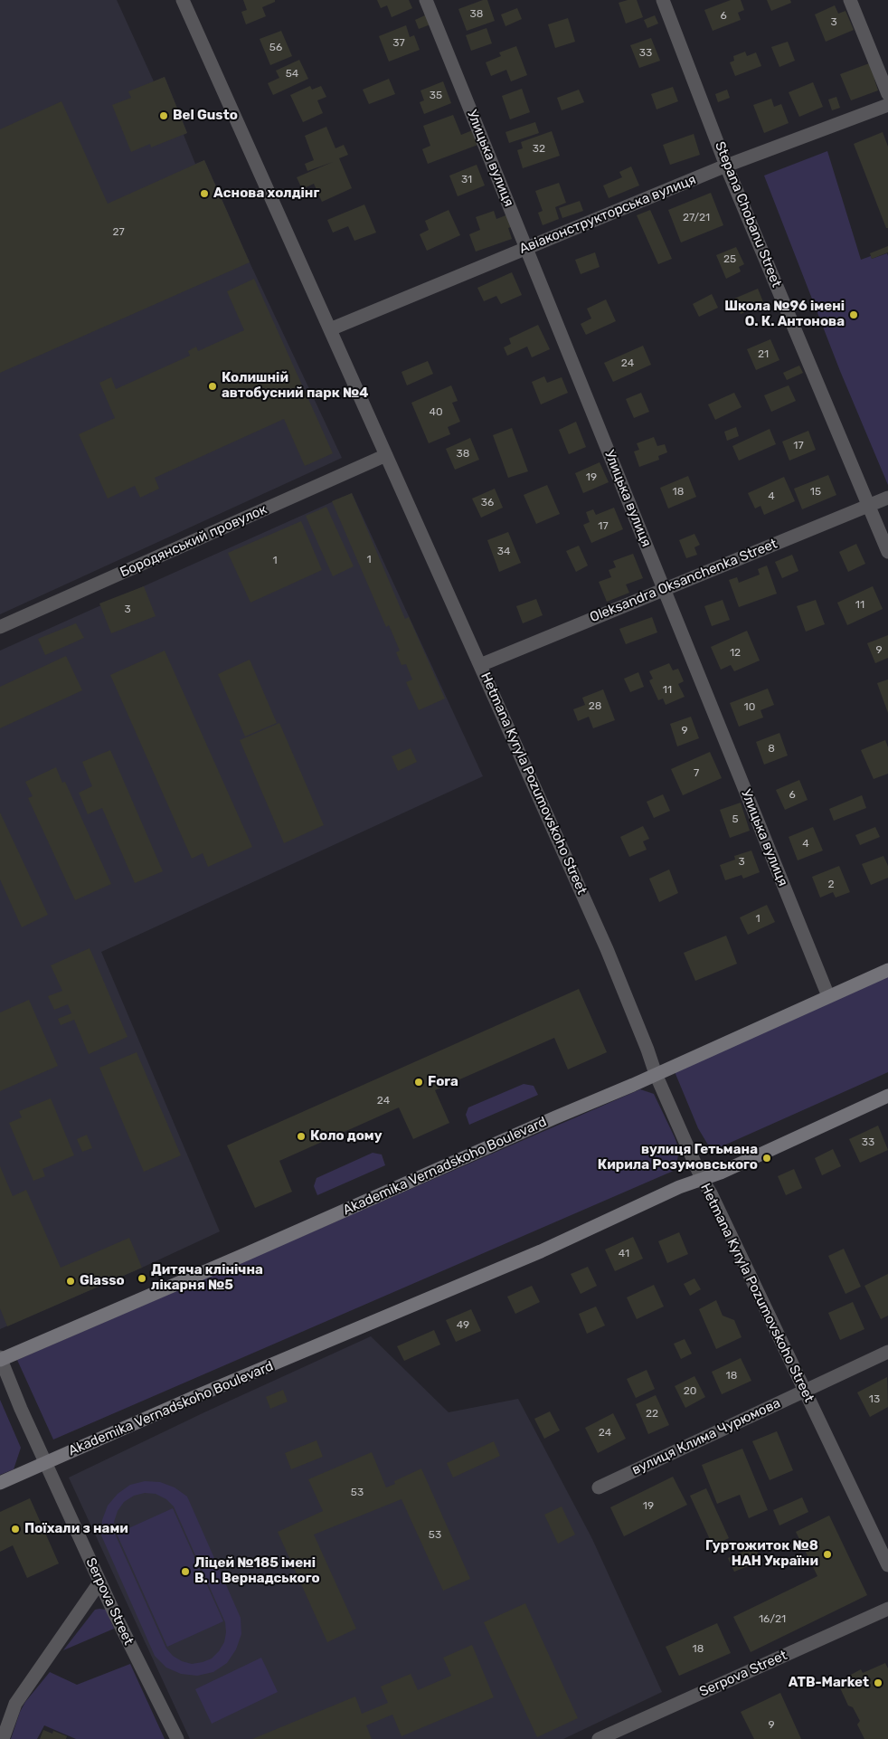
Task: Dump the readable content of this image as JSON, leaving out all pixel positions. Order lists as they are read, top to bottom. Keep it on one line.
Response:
{"streets":{"main road":["Akademika Vernadskoho Boulevard"],"street":["Улицька вулиця","Авіаконструкторська вулиця","Stepana Chobanu Street","Бородянський провулок","Oleksandra Oksanchenka Street","Hetmana Kyryla Pozumovskoho Street","вулиця Клима Чурюмова","Serpova Street"]},"crossings":[["Улицька вулиця","Авіаконструкторська вулиця"],["Улицька вулиця","Oleksandra Oksanchenka Street"],["Улицька вулиця","Akademika Vernadskoho Boulevard"],["Авіаконструкторська вулиця","Stepana Chobanu Street"],["Авіаконструкторська вулиця","Hetmana Kyryla Pozumovskoho Street"],["Stepana Chobanu Street","Oleksandra Oksanchenka Street"],["Бородянський провулок","Hetmana Kyryla Pozumovskoho Street"],["Oleksandra Oksanchenka Street","Hetmana Kyryla Pozumovskoho Street"],["Hetmana Kyryla Pozumovskoho Street","Akademika Vernadskoho Boulevard"],["Hetmana Kyryla Pozumovskoho Street","вулиця Клима Чурюмова"],["Akademika Vernadskoho Boulevard","Serpova Street"]],"places":["Bel Gusto","Аснова холдінг","Школа №96 імені О. К. Антонова","Колишній автобусний парк №4","Fora","Коло дому","вулиця Гетьмана Кирила Розумовського","Дитяча клінічна лікарня №5","Glasso","Поїхали з нами","Гуртожиток №8 НАН України","Ліцей №185 імені В. І. Вернадського","ATB-Market"],"house_numbers":["38","6","3","37","56","33","54","35","32","31","27/21","27","25","21","24","40","17","38","19","18","15","4","36","17","34","1","1","11","3","9","12","11","28","10","9","8","7","6","5","4","3","2","1","24","33","41","49","18","20","13","22","24","53","19","53","16/21","18","9"]}
